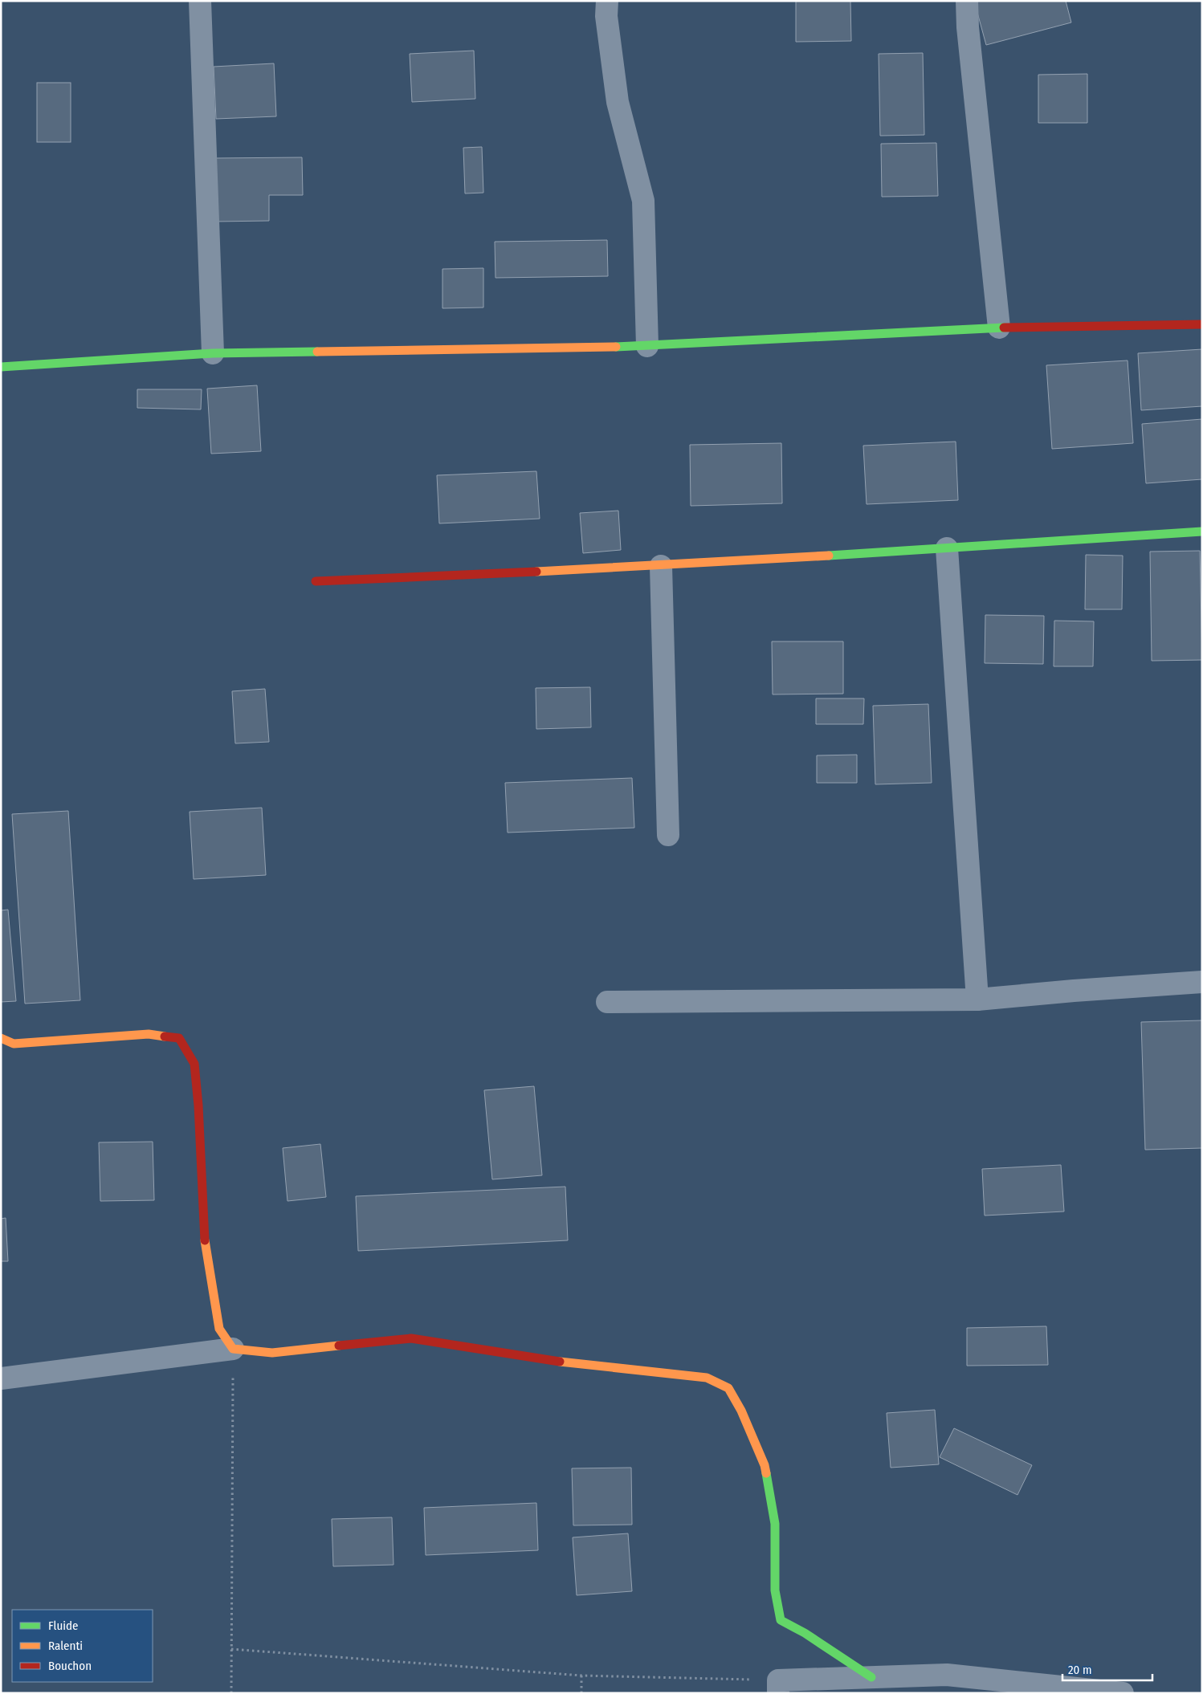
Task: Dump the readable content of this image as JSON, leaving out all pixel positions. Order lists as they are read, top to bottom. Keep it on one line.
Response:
{"legend":["Fluide","Ralenti","Bouchon"],"scale_bar":"20 m"}
